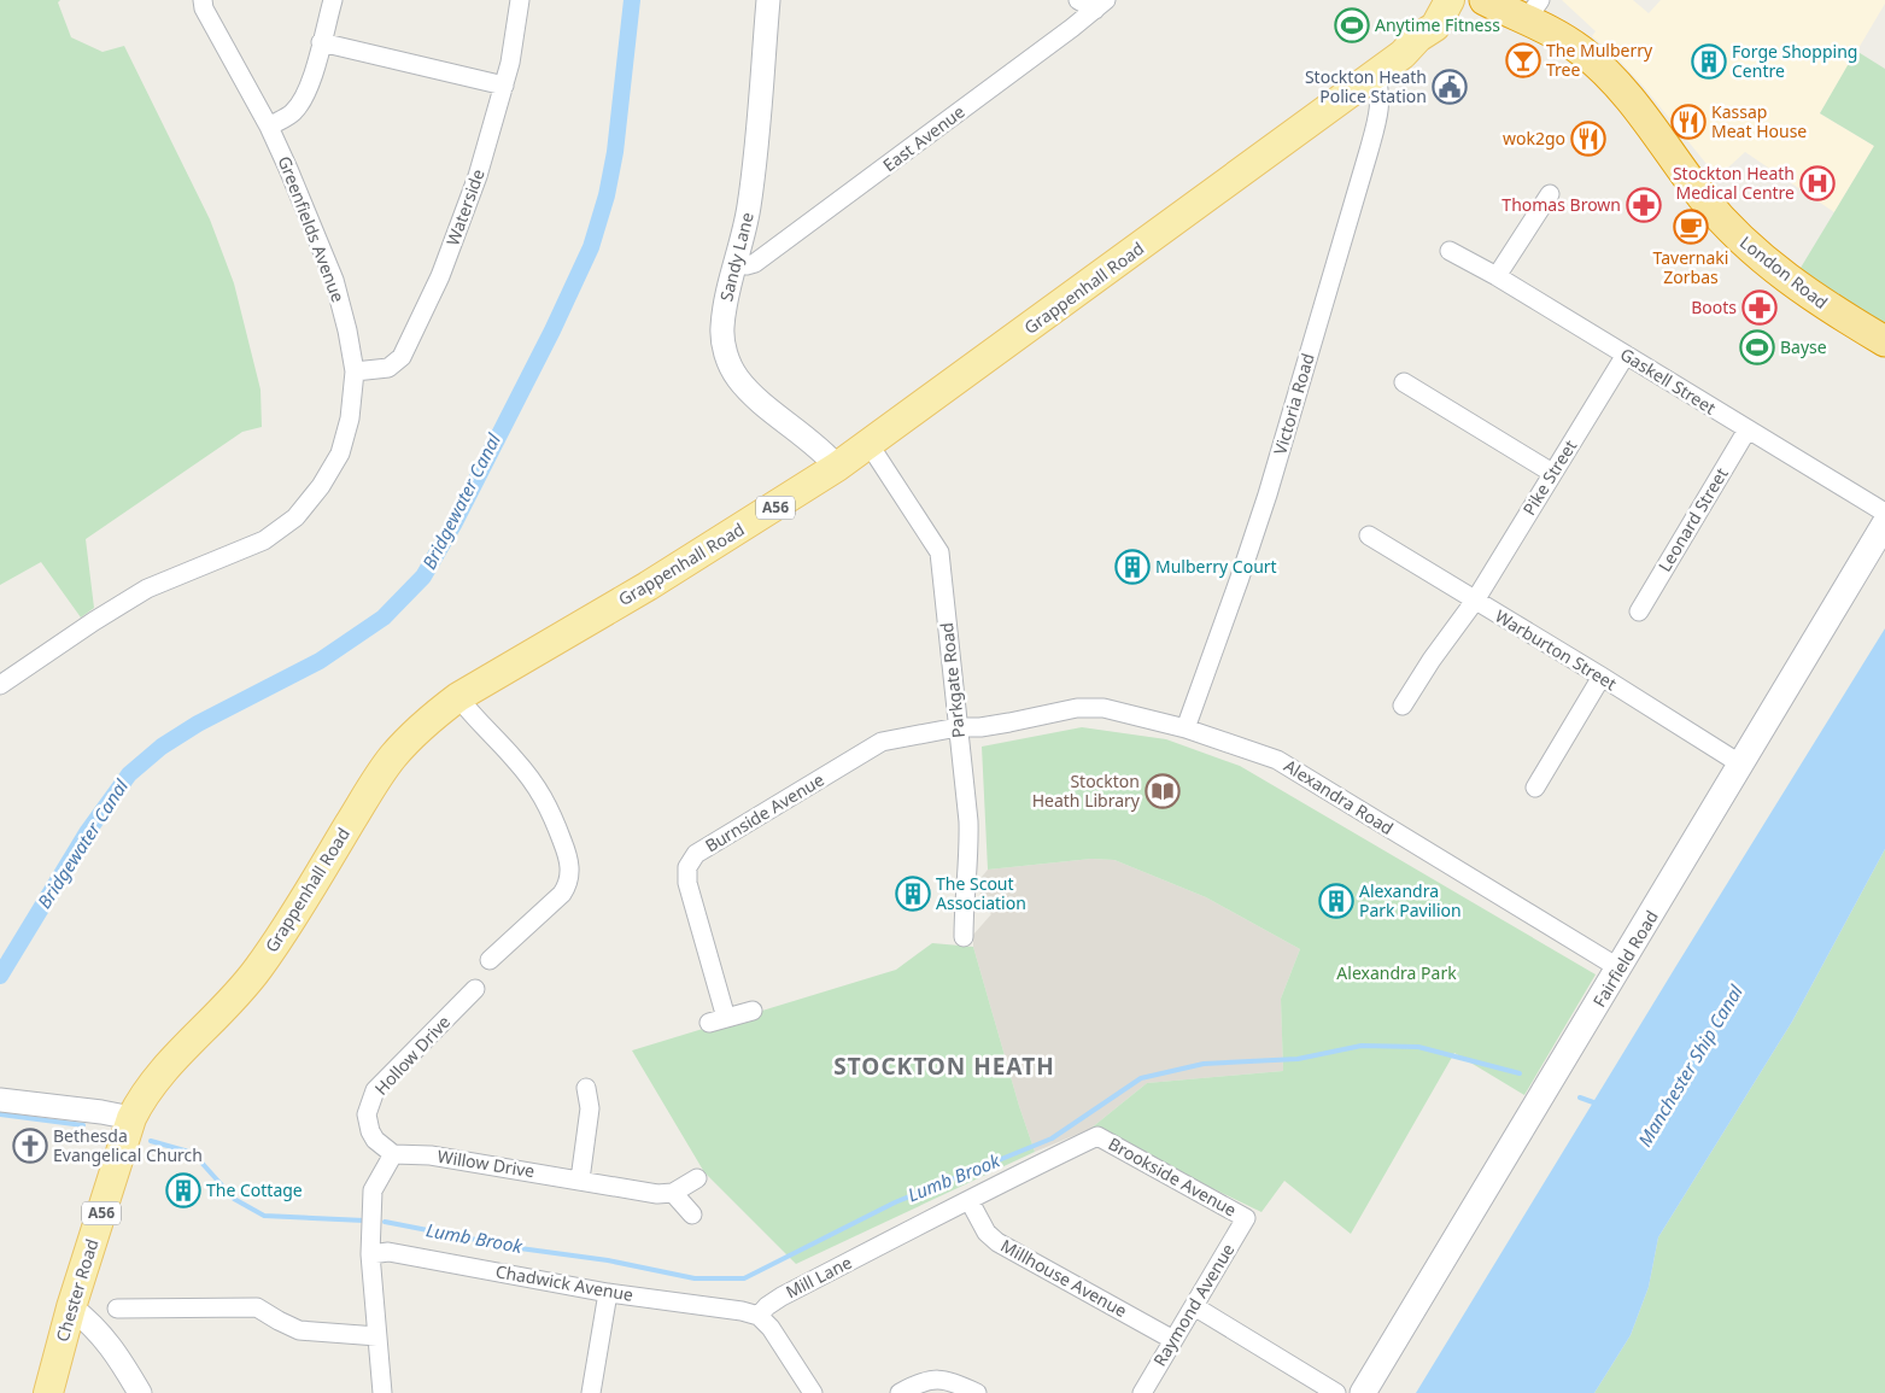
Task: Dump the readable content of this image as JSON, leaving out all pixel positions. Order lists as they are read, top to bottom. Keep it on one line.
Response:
{"streets":{"highway":["London Road"],"main road":["Grappenhall Road","A56","Fairfield Road","Chester Road"],"street":["East Avenue","Waterside","Greenfields Avenue","Sandy Lane","Gaskell Street","Victoria Road","Pike Street","Leonard Street","Warburton Street","Parkgate Road","Alexandra Road","Burnside Avenue","Hollow Drive","Willow Drive","Brookside Avenue","Mill Lane","Millhouse Avenue","Chadwick Avenue","Raymond Avenue"]},"crossings":[["East Avenue","Sandy Lane"],["Waterside","Greenfields Avenue"],["Sandy Lane","Grappenhall Road"],["Grappenhall Road","Victoria Road"],["Grappenhall Road","Parkgate Road"],["Grappenhall Road","Chester Road"],["Gaskell Street","Pike Street"],["Gaskell Street","Leonard Street"],["Victoria Road","Alexandra Road"],["Pike Street","Warburton Street"],["Warburton Street","Fairfield Road"],["Parkgate Road","Alexandra Road"],["Parkgate Road","Burnside Avenue"],["Alexandra Road","Burnside Avenue"],["Alexandra Road","Fairfield Road"],["Hollow Drive","Willow Drive"],["Brookside Avenue","Mill Lane"],["Brookside Avenue","Millhouse Avenue"],["Brookside Avenue","Raymond Avenue"],["Mill Lane","Millhouse Avenue"],["Mill Lane","Chadwick Avenue"],["Millhouse Avenue","Raymond Avenue"]],"districts":["STOCKTON HEATH"],"water":["Bridgewater Canal","Manchester Ship Canal","Lumb Brook"],"parks":["Alexandra Park"],"places":{"sports":["Anytime Fitness","Bayse"],"bar":["The Mulberry Tree"],"building":["Forge Shopping Centre","Mulberry Court","The Scout Association","Alexandra Park Pavilion","The Cottage"],"public building":["Stockton Heath Police Station"],"restaurant":["Kassap Meat House","wok2go"],"hospital":["Stockton Heath Medical Centre"],"pharmacy":["Thomas Brown","Boots"],"cafe":["Tavernaki Zorbas"],"library":["Stockton Heath Library"],"church":["Bethesda Evangelical Church"]}}
